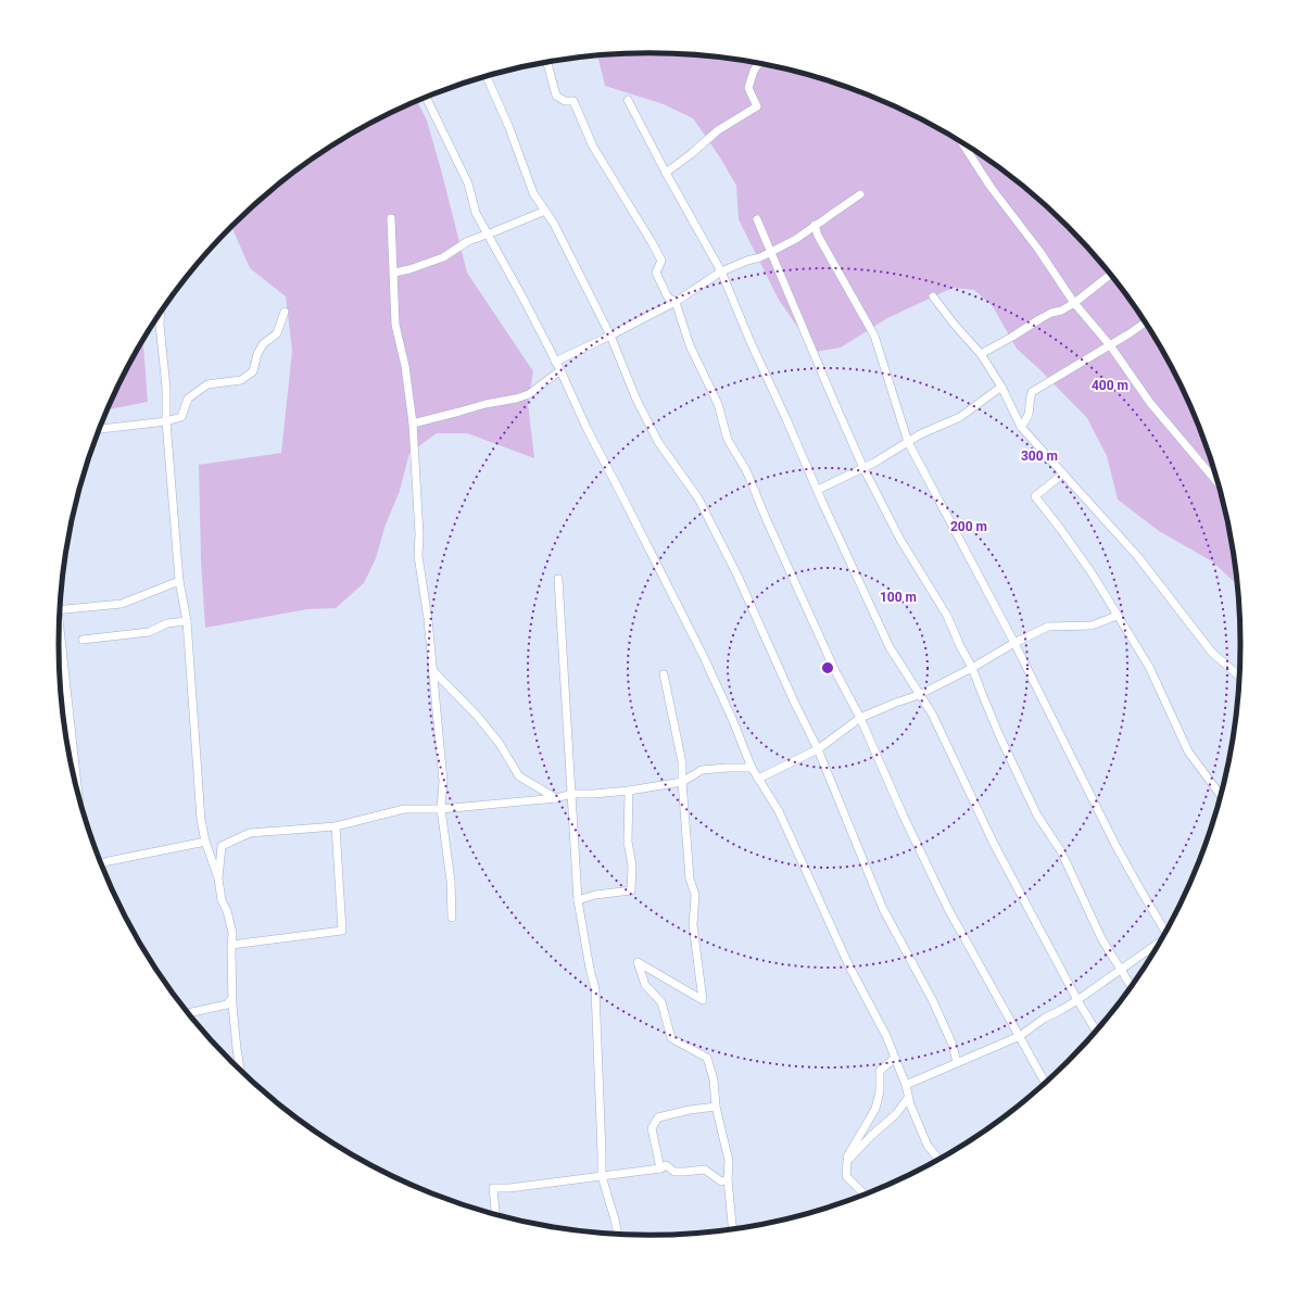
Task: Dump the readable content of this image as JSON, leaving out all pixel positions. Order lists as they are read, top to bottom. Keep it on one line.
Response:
{"rings":["400 m","300 m","200 m","100 m"]}
